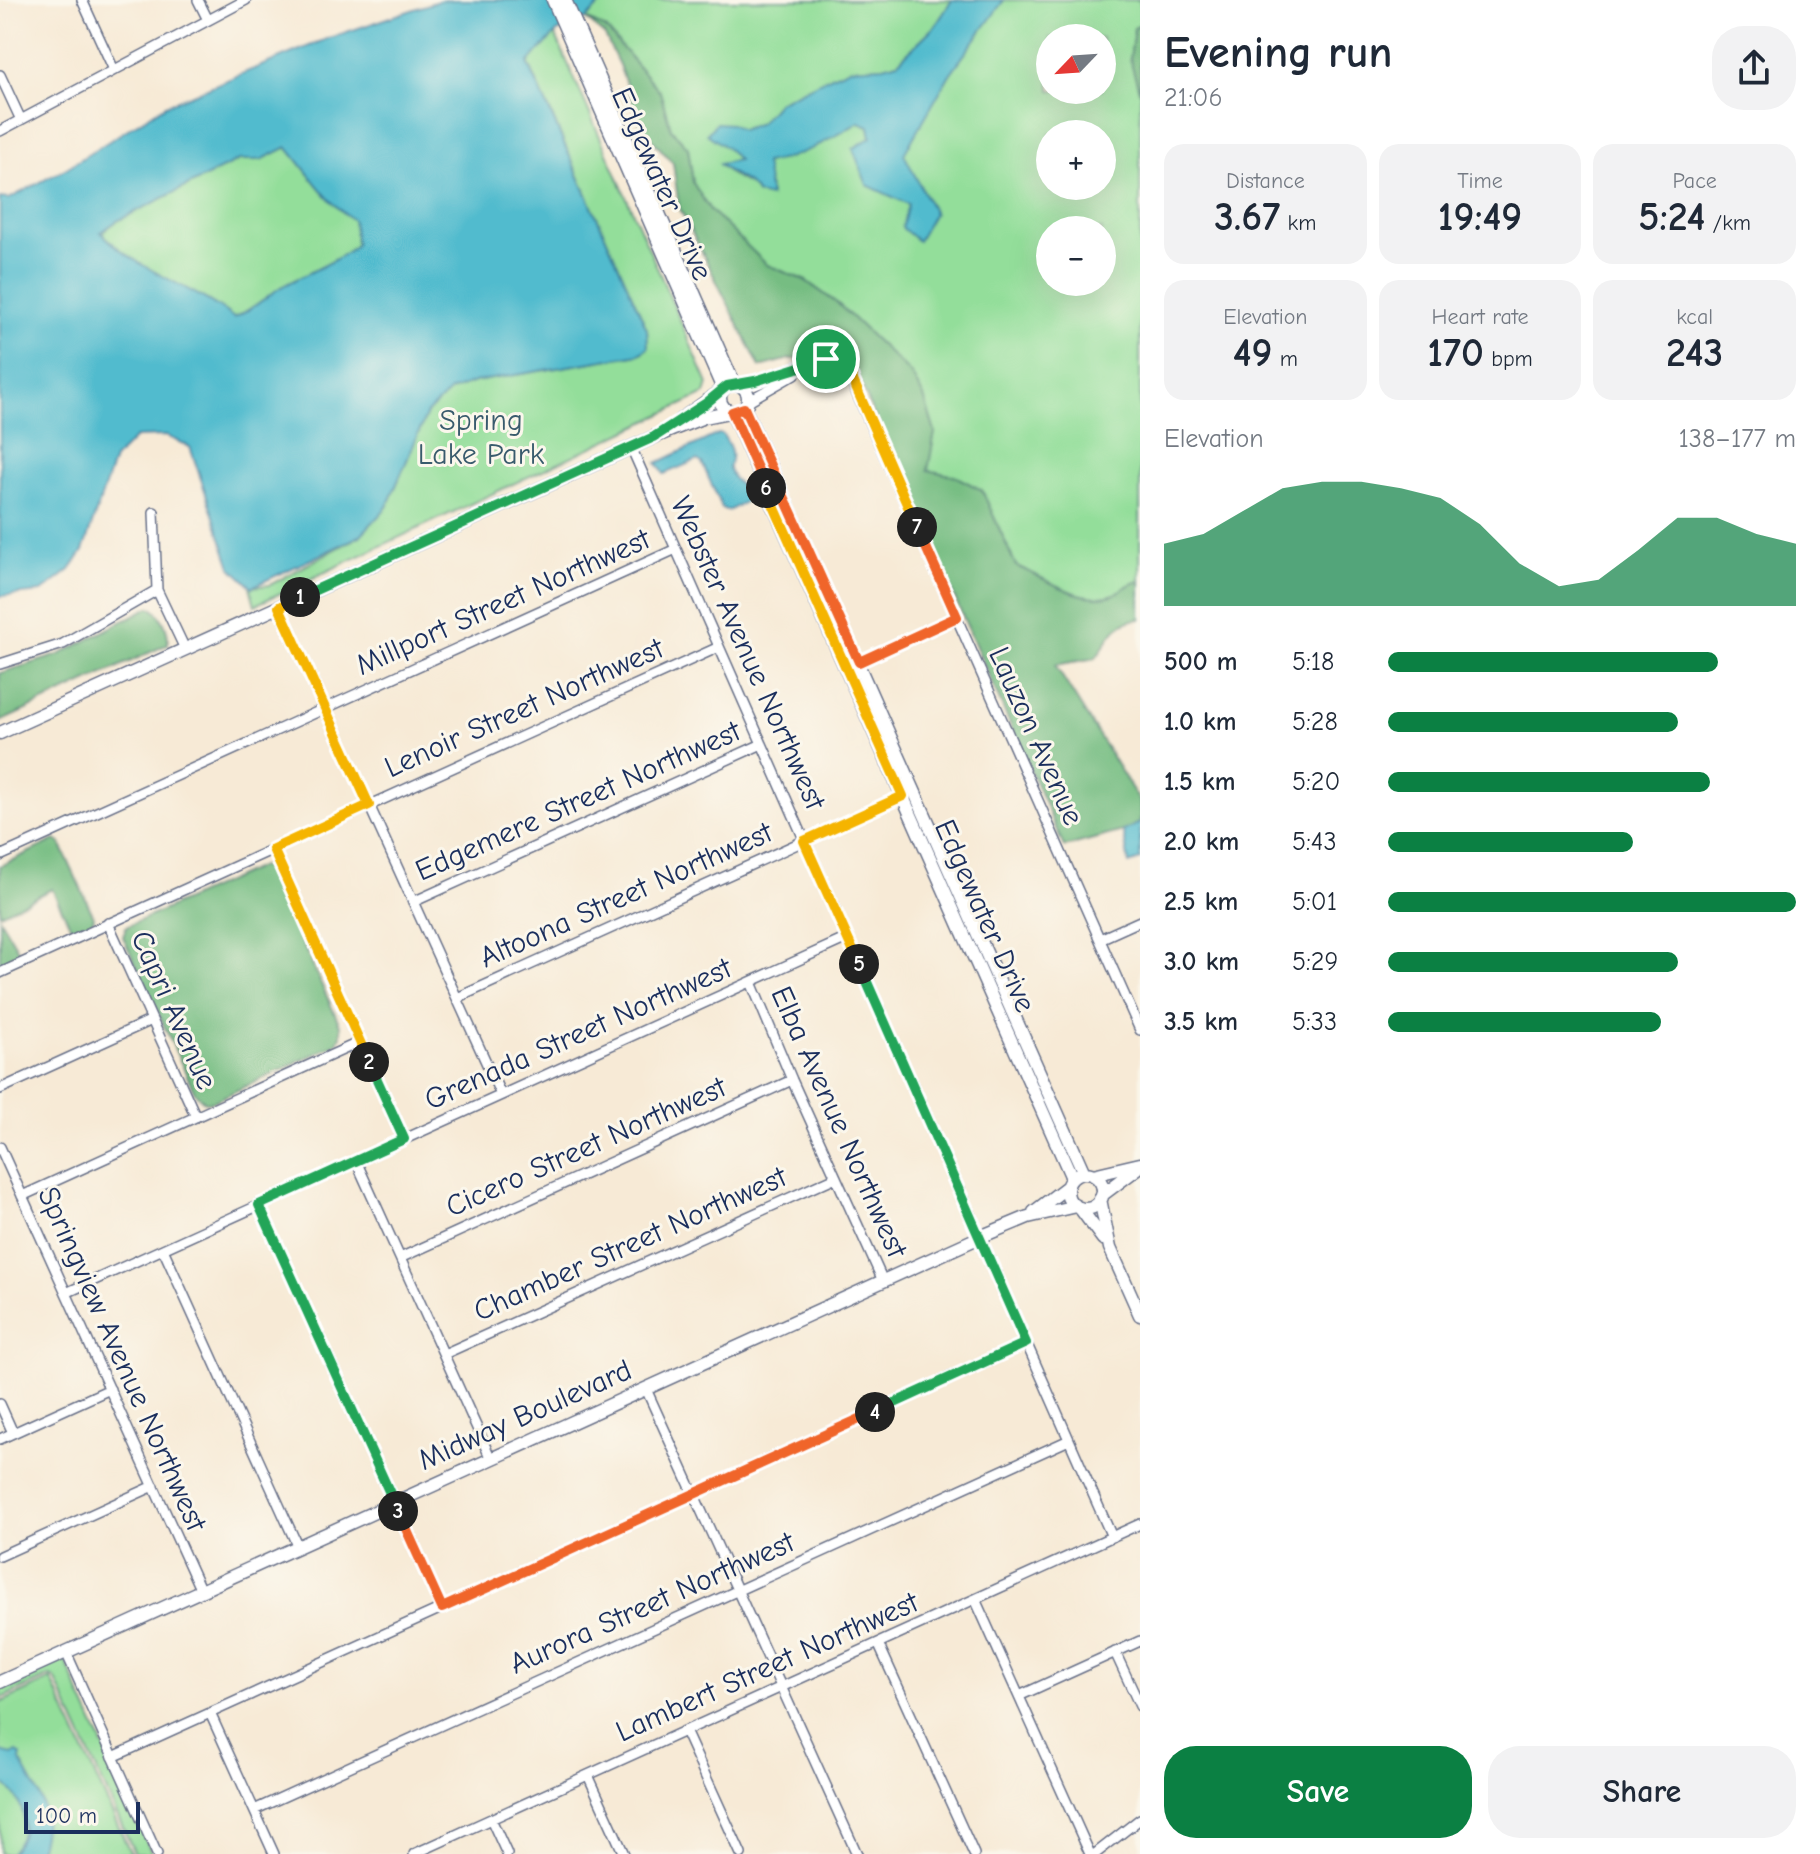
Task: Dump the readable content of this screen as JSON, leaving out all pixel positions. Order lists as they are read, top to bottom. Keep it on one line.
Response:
{"streets":{"street":["Edgewater Drive","Millport Street Northwest","Webster Avenue Northwest","Lenoir Street Northwest","Lauzon Avenue","Edgemere Street Northwest","Altoona Street Northwest","Capri Avenue","Grenada Street Northwest","Elba Avenue Northwest","Cicero Street Northwest","Chamber Street Northwest","Springview Avenue Northwest","Midway Boulevard","Aurora Street Northwest","Lambert Street Northwest"]},"crossings":[["Edgewater Drive","Lauzon Avenue"],["Edgewater Drive","Altoona Street Northwest"],["Edgewater Drive","Midway Boulevard"],["Millport Street Northwest","Webster Avenue Northwest"],["Webster Avenue Northwest","Lenoir Street Northwest"],["Webster Avenue Northwest","Edgemere Street Northwest"],["Webster Avenue Northwest","Altoona Street Northwest"],["Webster Avenue Northwest","Grenada Street Northwest"],["Webster Avenue Northwest","Midway Boulevard"],["Webster Avenue Northwest","Aurora Street Northwest"],["Webster Avenue Northwest","Lambert Street Northwest"],["Lenoir Street Northwest","Capri Avenue"],["Grenada Street Northwest","Elba Avenue Northwest"],["Grenada Street Northwest","Springview Avenue Northwest"],["Elba Avenue Northwest","Cicero Street Northwest"],["Elba Avenue Northwest","Chamber Street Northwest"],["Elba Avenue Northwest","Midway Boulevard"],["Springview Avenue Northwest","Midway Boulevard"]],"parks":["Spring Lake Park"],"scale_bar":"100 m","north":"bottom left","page":{"heading":["Evening run","21:06"],"map_buttons":["+","−"],"stats":[["Distance","3.67 km"],["Time","19:49"],["Pace","5:24 /km"],["Elevation","49 m"],["Heart rate","170 bpm"],["kcal","243"]],"chart":["Elevation","138–177 m"],"pins":["6","7","1","5","2","4","3"],"list":[{"name":"500 m","note":"5:18"},{"name":"1.0 km","note":"5:28"},{"name":"1.5 km","note":"5:20"},{"name":"2.0 km","note":"5:43"},{"name":"2.5 km","note":"5:01"},{"name":"3.0 km","note":"5:29"},{"name":"3.5 km","note":"5:33"}],"buttons":["Save","Share"],"scale":"100 m"}}
